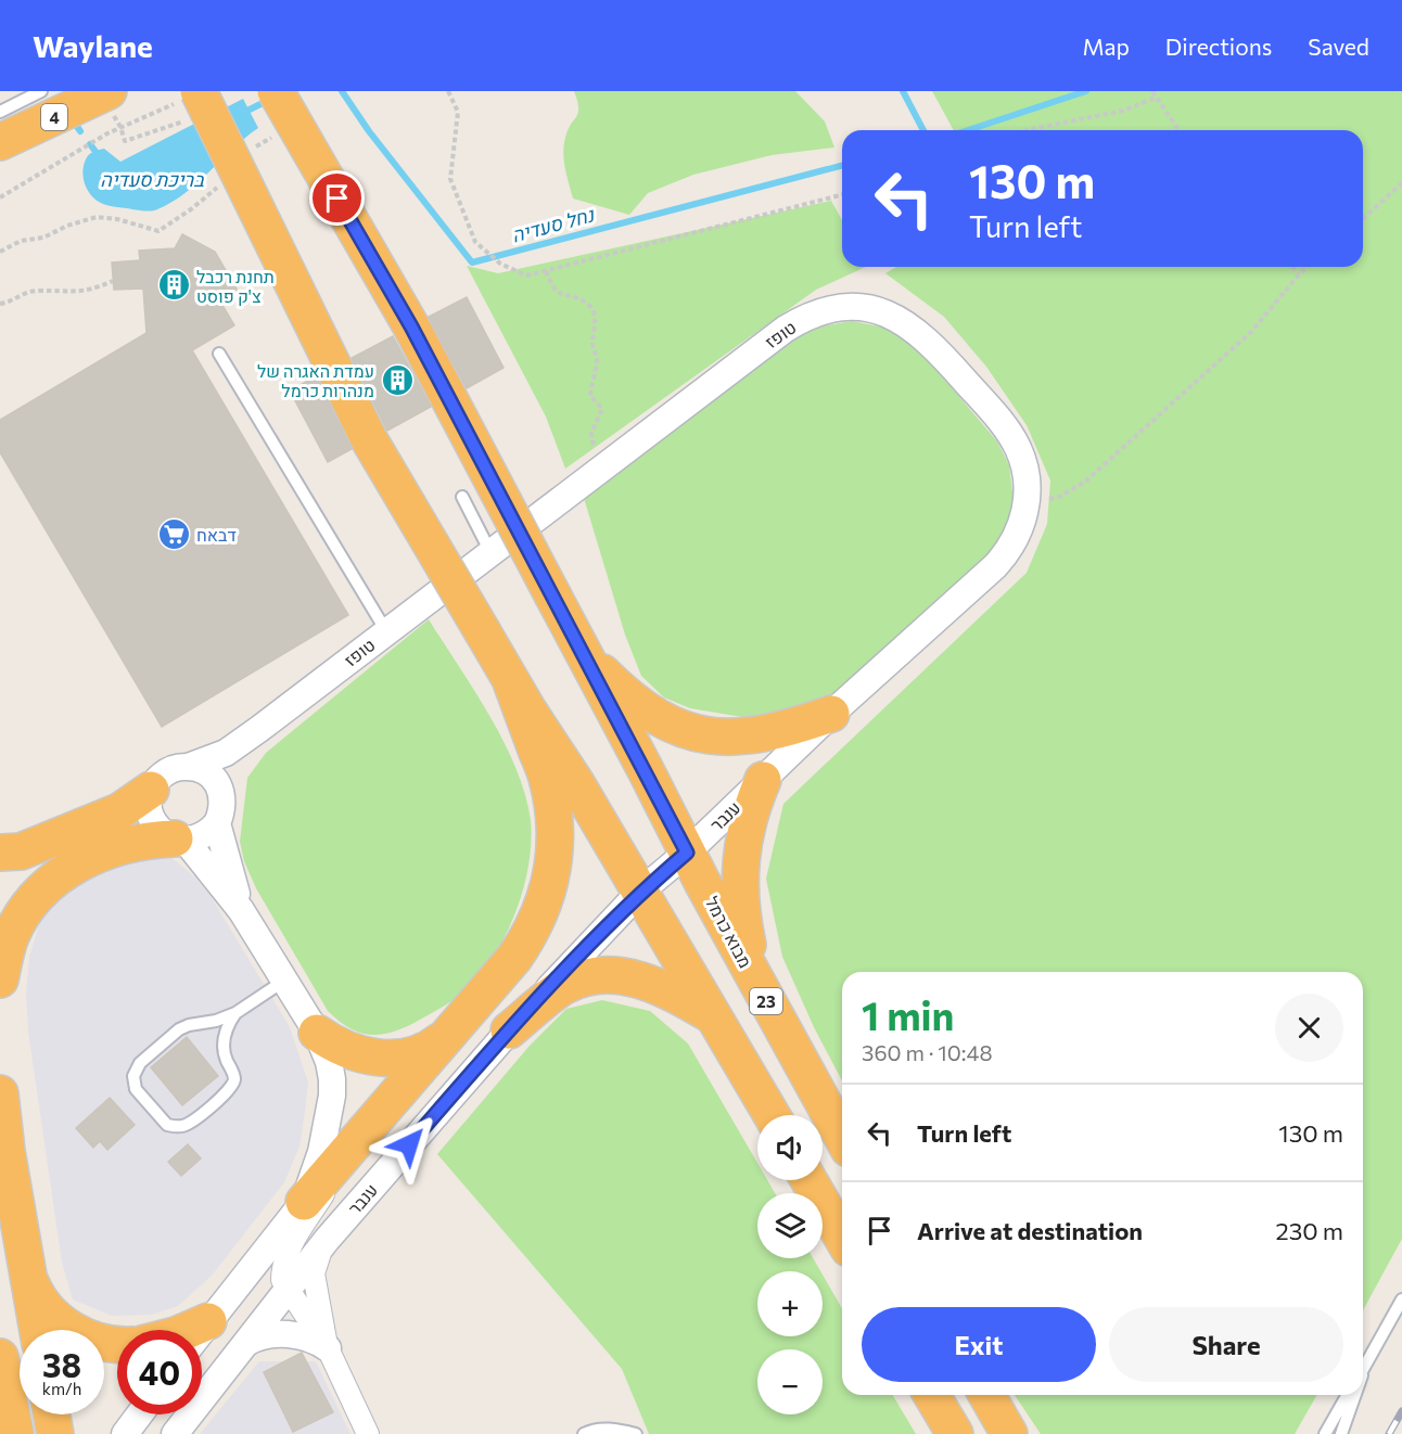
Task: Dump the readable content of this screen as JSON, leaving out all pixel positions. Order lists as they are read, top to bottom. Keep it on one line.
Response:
{"streets":{"highway":["4","מבוא כרמל","23"],"street":["טופז","ענבר"]},"crossings":[["טופז","ענבר"],["ענבר","מבוא כרמל"],["ענבר","23"],["מבוא כרמל","23"]],"water":["בריכת סעדיה","נחל סעדיה"],"places":{"building":["תחנת רכבל צ'ק פוסט","עמדת האגרה של מנהרות כרמל"],"supermarket":["דבאח"]},"page":{"header":"Waylane","nav":["Map","Directions","Saved"],"turn":["130 m","Turn left"],"heading":["1 min","360 m · 10:48"],"list":[{"name":"Turn left","value":"130 m"},{"name":"Arrive at destination","value":"230 m"}],"map_buttons":["+","−"],"buttons":["Exit","Share"],"speed":"38 km/h","limit":"40"}}
